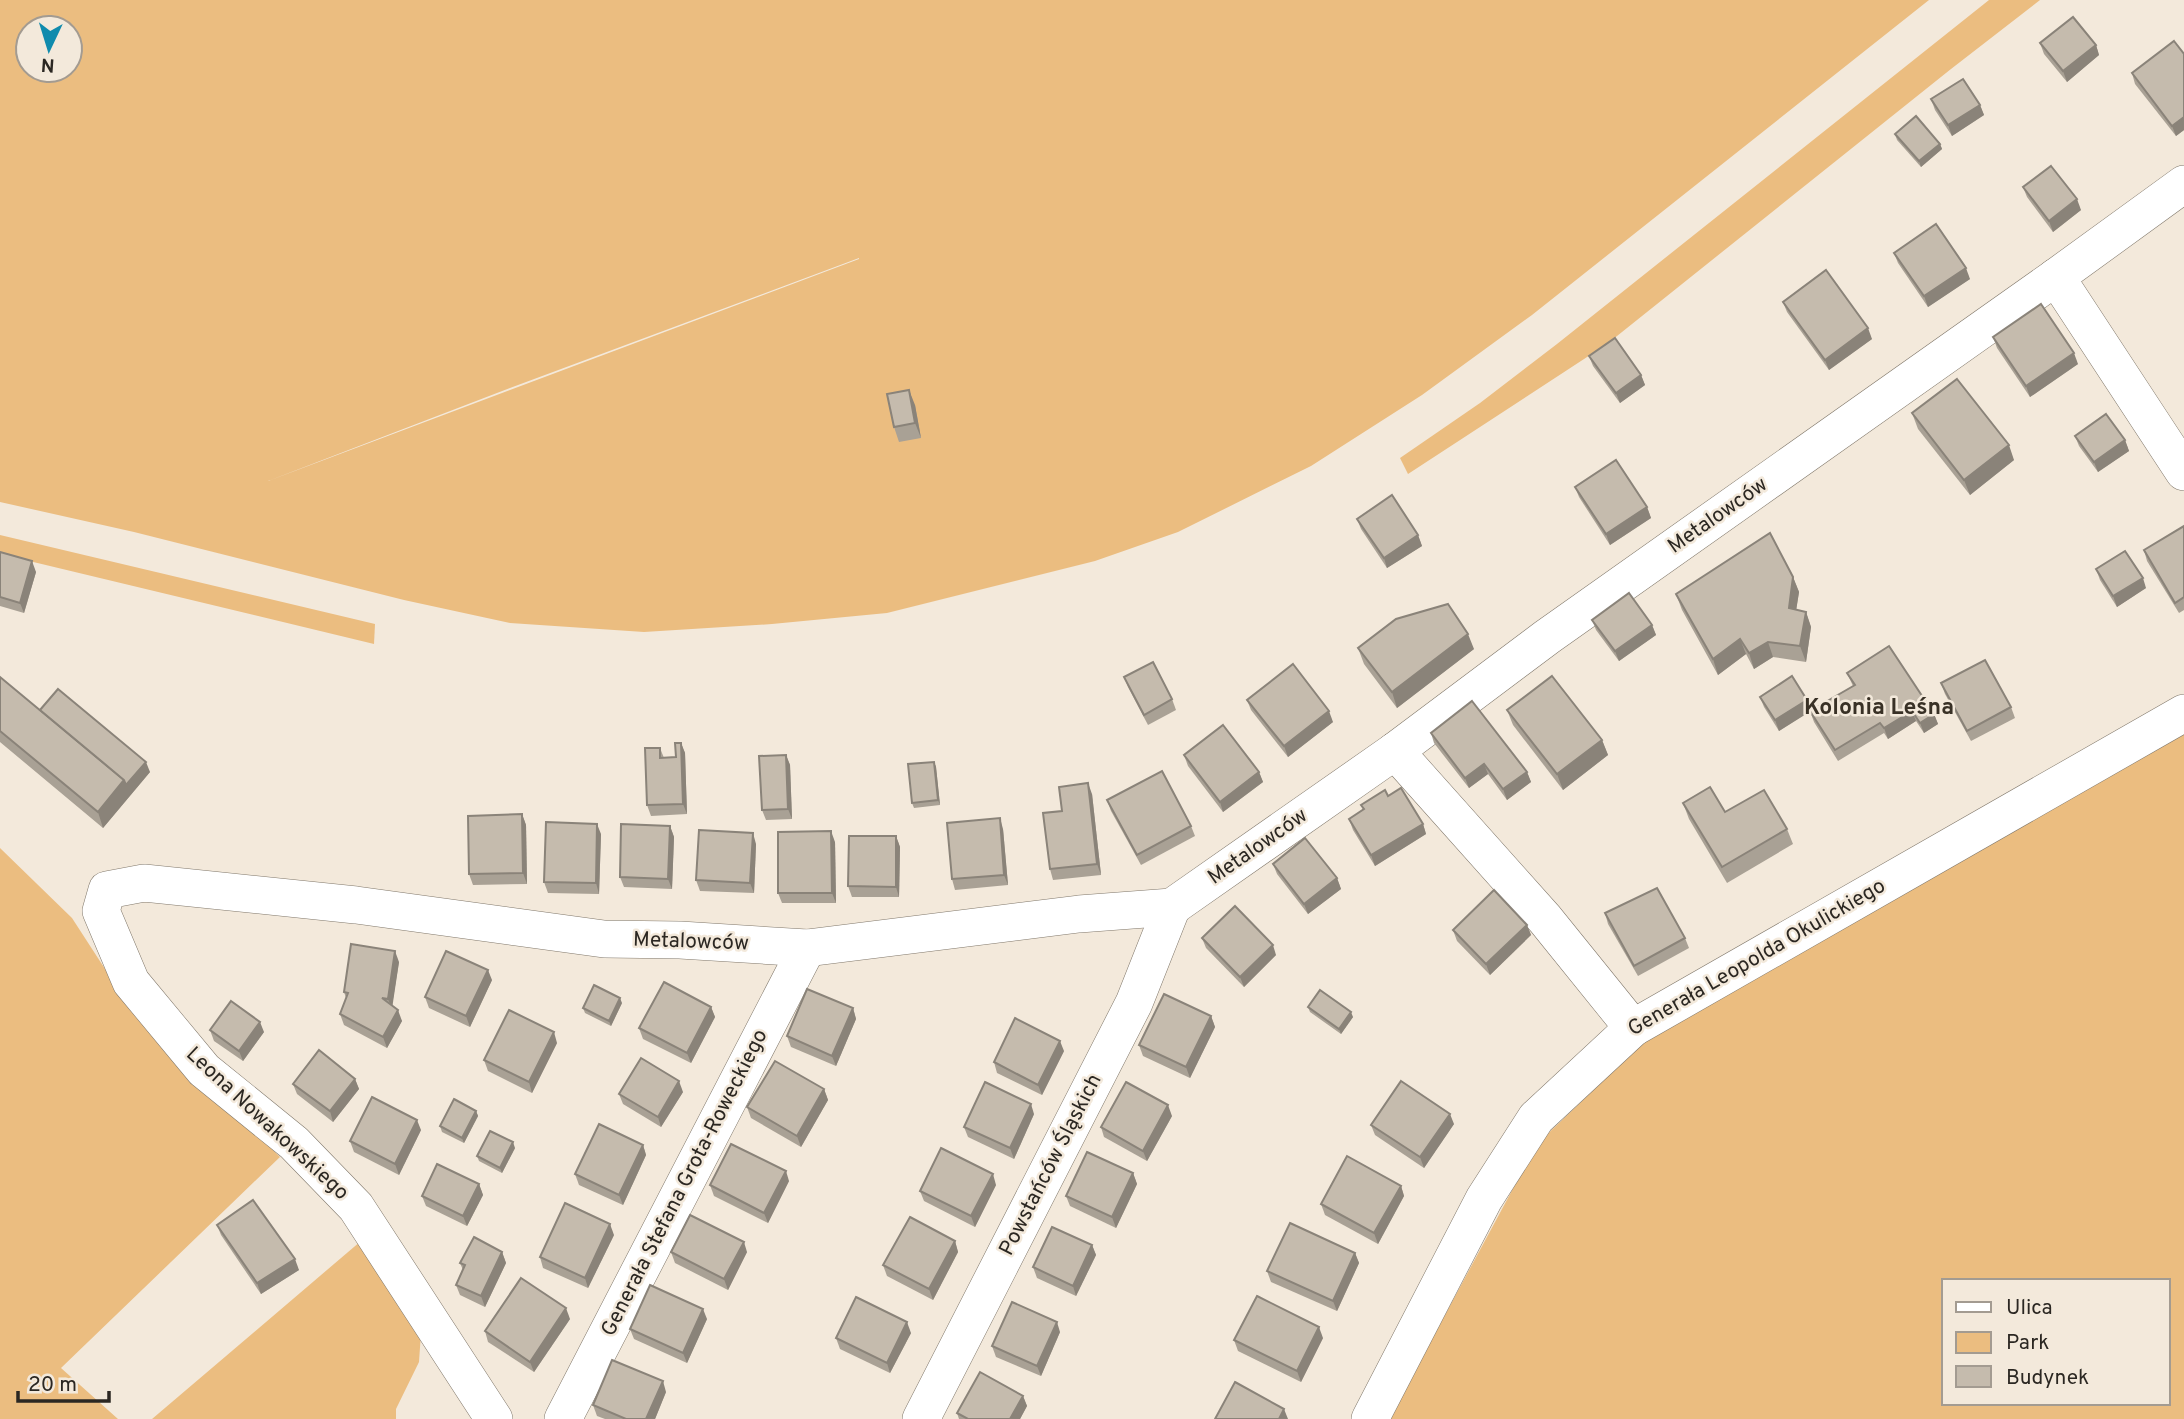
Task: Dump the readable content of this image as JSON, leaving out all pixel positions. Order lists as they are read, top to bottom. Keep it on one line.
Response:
{"streets":{"street":["Metalowców","Generała Leopolda Okulickiego","Leona Nowakowskiego","Powstańców Śląskich","Generała Stefana Grota-Roweckiego"]},"crossings":[["Metalowców","Leona Nowakowskiego"],["Metalowców","Powstańców Śląskich"],["Metalowców","Generała Stefana Grota-Roweckiego"]],"districts":["Kolonia Leśna"],"legend":["Ulica","Park","Budynek"],"scale_bar":"20 m","north":"bottom"}
